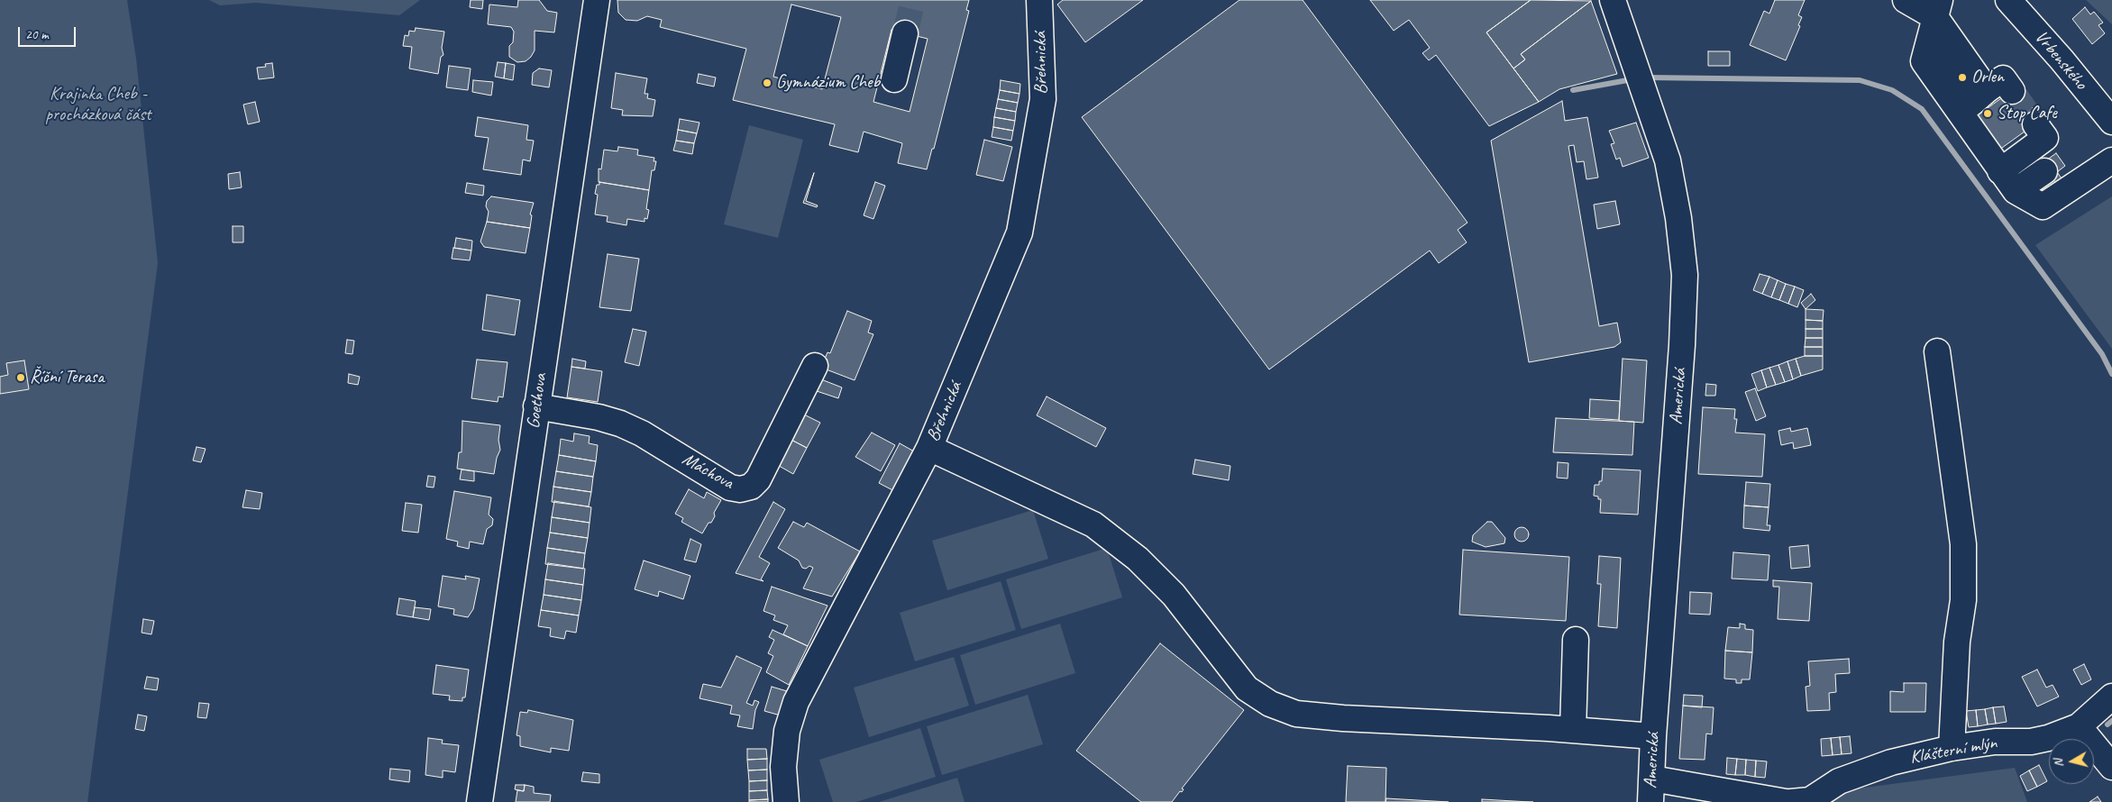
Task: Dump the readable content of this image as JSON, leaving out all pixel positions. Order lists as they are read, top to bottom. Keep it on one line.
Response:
{"streets":{"street":["Vrbenského","Břehnická","Americká","Goethova","Máchova","Klášterní mlýn"]},"crossings":[["Goethova","Máchova"]],"parks":["Krajinka Cheb - procházková část"],"places":["Orlen","Gymnázium Cheb","Stop Cafe","Říční Terasa"],"scale_bar":"20 m","north":"left"}
